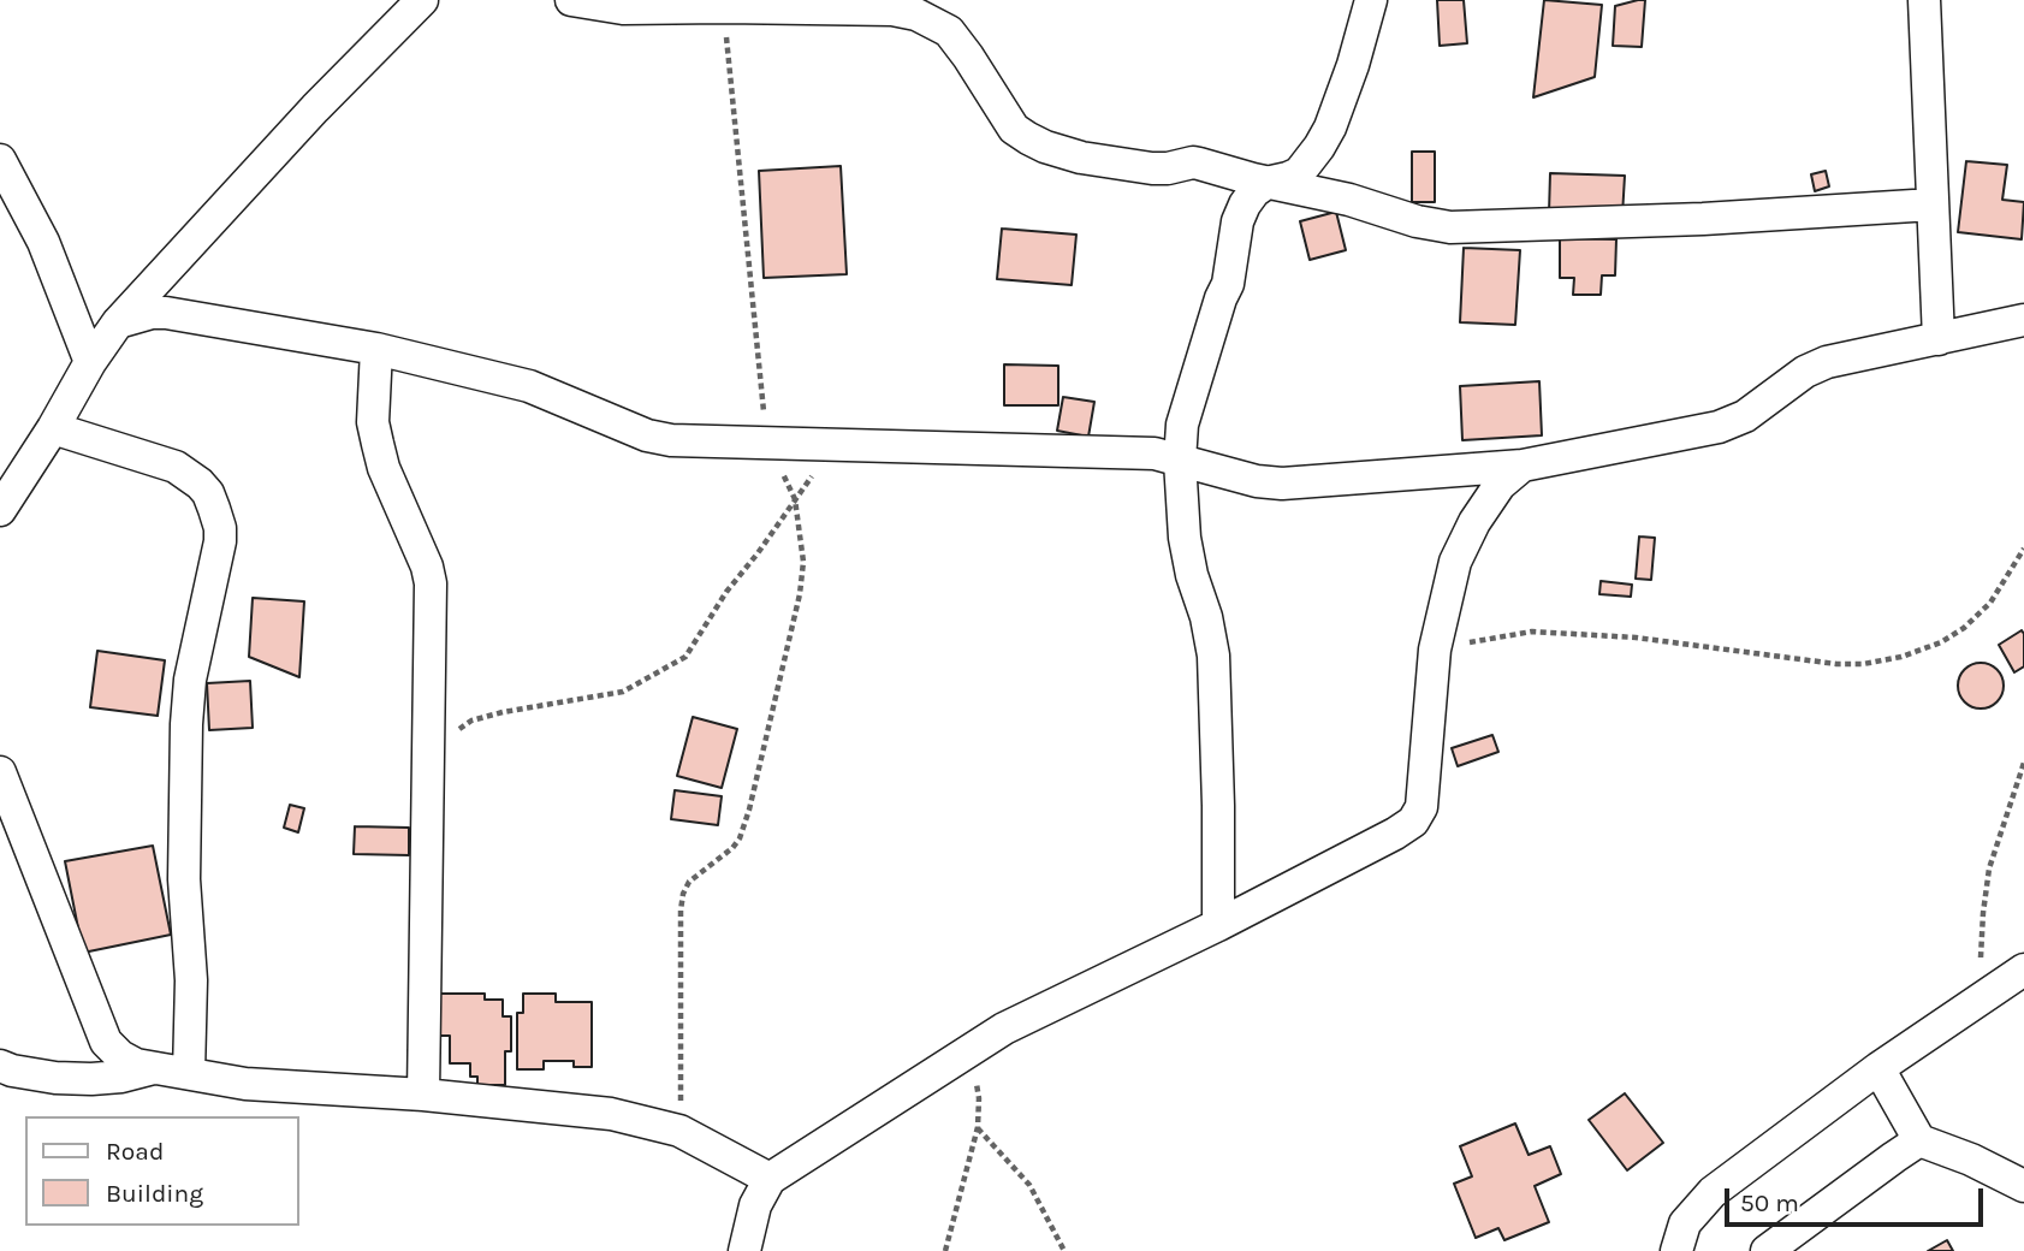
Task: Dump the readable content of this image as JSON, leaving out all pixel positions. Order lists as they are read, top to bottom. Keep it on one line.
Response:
{"legend":["Road","Building"],"scale_bar":"50 m"}
